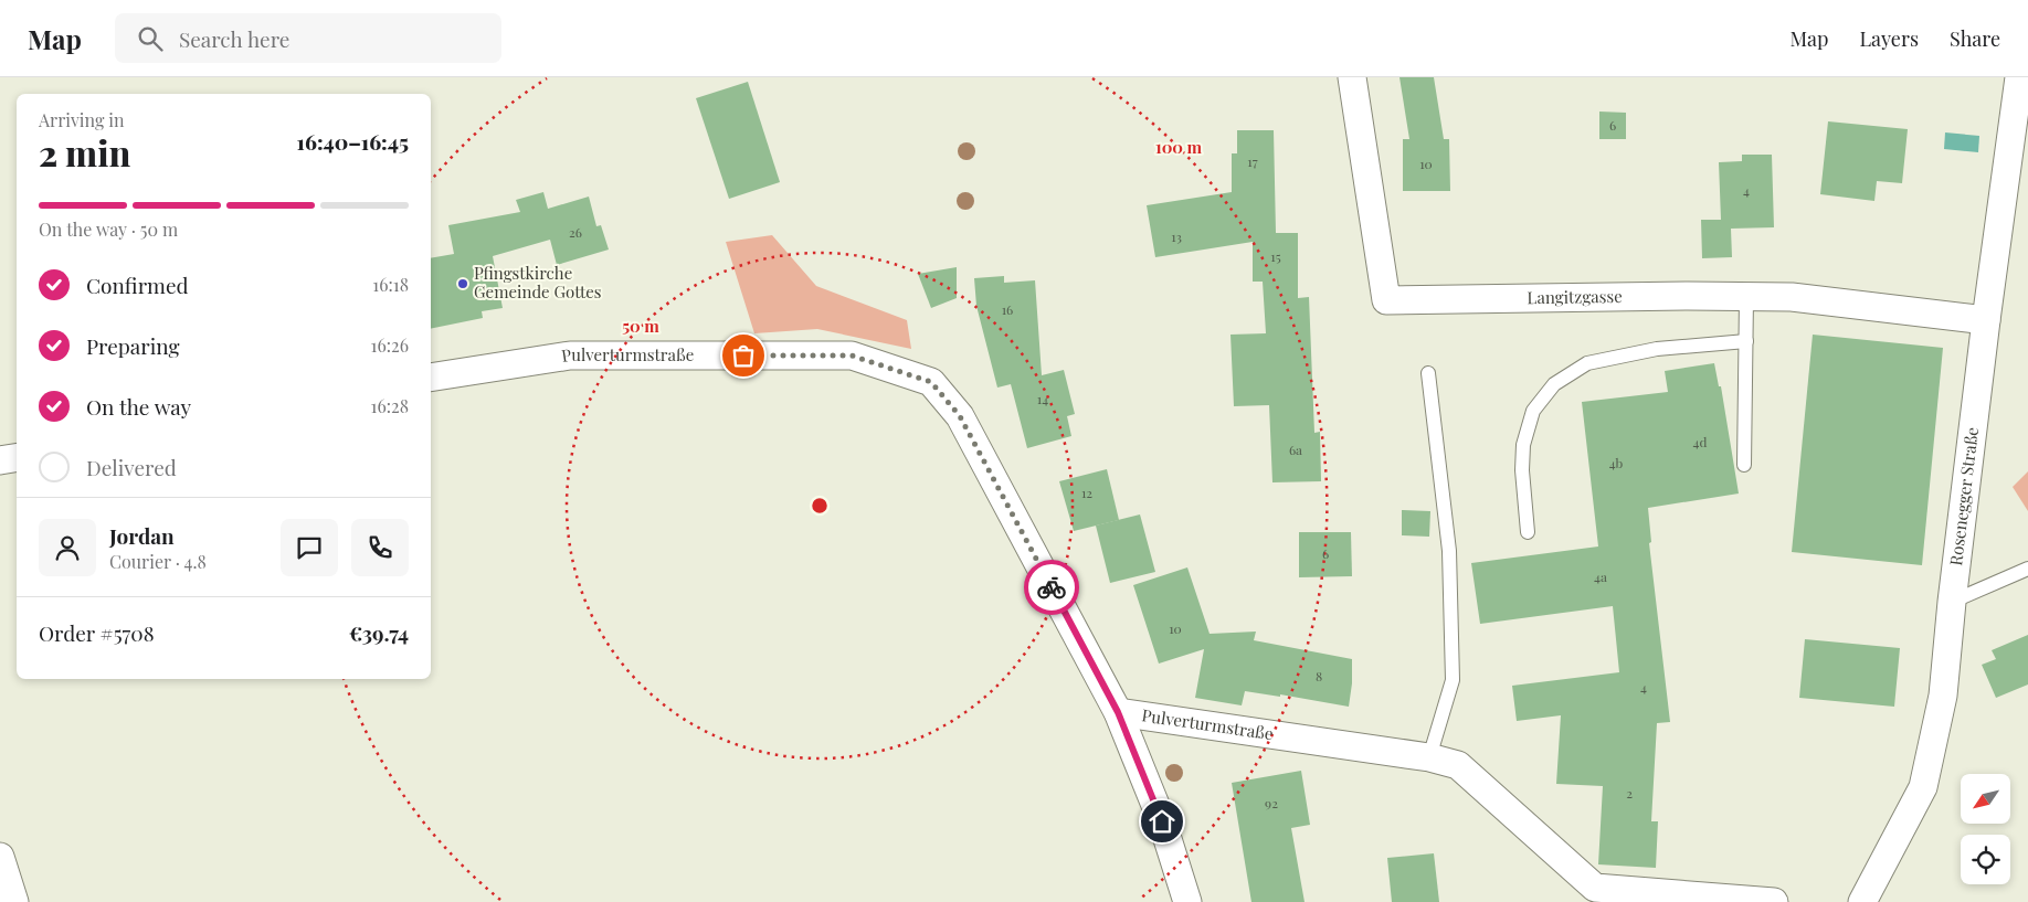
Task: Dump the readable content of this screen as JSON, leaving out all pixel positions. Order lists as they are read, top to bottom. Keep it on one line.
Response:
{"streets":{"street":["Langitzgasse","Pulverturmstraße","Rosenegger Straße"]},"crossings":[["Langitzgasse","Rosenegger Straße"]],"places":["Pfingstkirche Gemeinde Gottes"],"house_numbers":["6","17","10","4","26","13","15","16","14","4d","6a","4b","12","6","4a","10","8","4","2","92"],"north":"bottom left","page":{"header":"Map","search":"Search here","nav":["Map","Layers","Share"],"heading":["2 min","Arriving in","16:40–16:45"],"panel":["Jordan","Courier · 4.8","Order #5708","€39.74"],"bar":"On the way · 50 m","list":[["Confirmed","16:18"],["Preparing","16:26"],["On the way","16:28"],"Delivered"]},"rings":["100 m","50 m"]}
